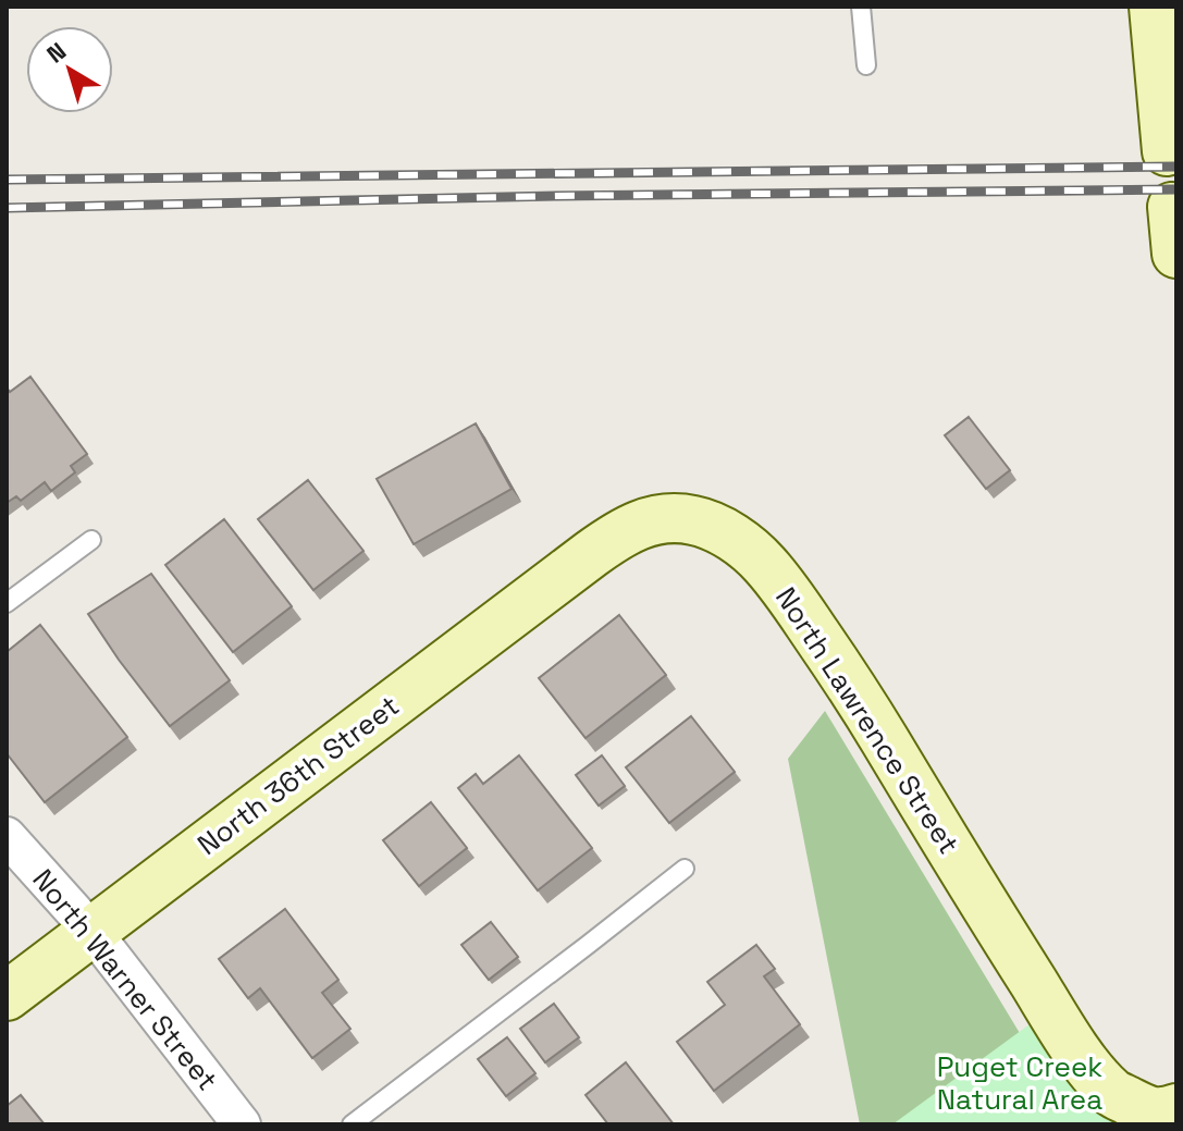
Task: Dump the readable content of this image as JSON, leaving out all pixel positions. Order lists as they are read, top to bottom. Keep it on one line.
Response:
{"streets":{"street":["North Lawrence Street","North 36th Street","North Warner Street"]},"crossings":[["North Lawrence Street","North 36th Street"],["North 36th Street","North Warner Street"]],"parks":["Puget Creek Natural Area"],"north":"top left"}
